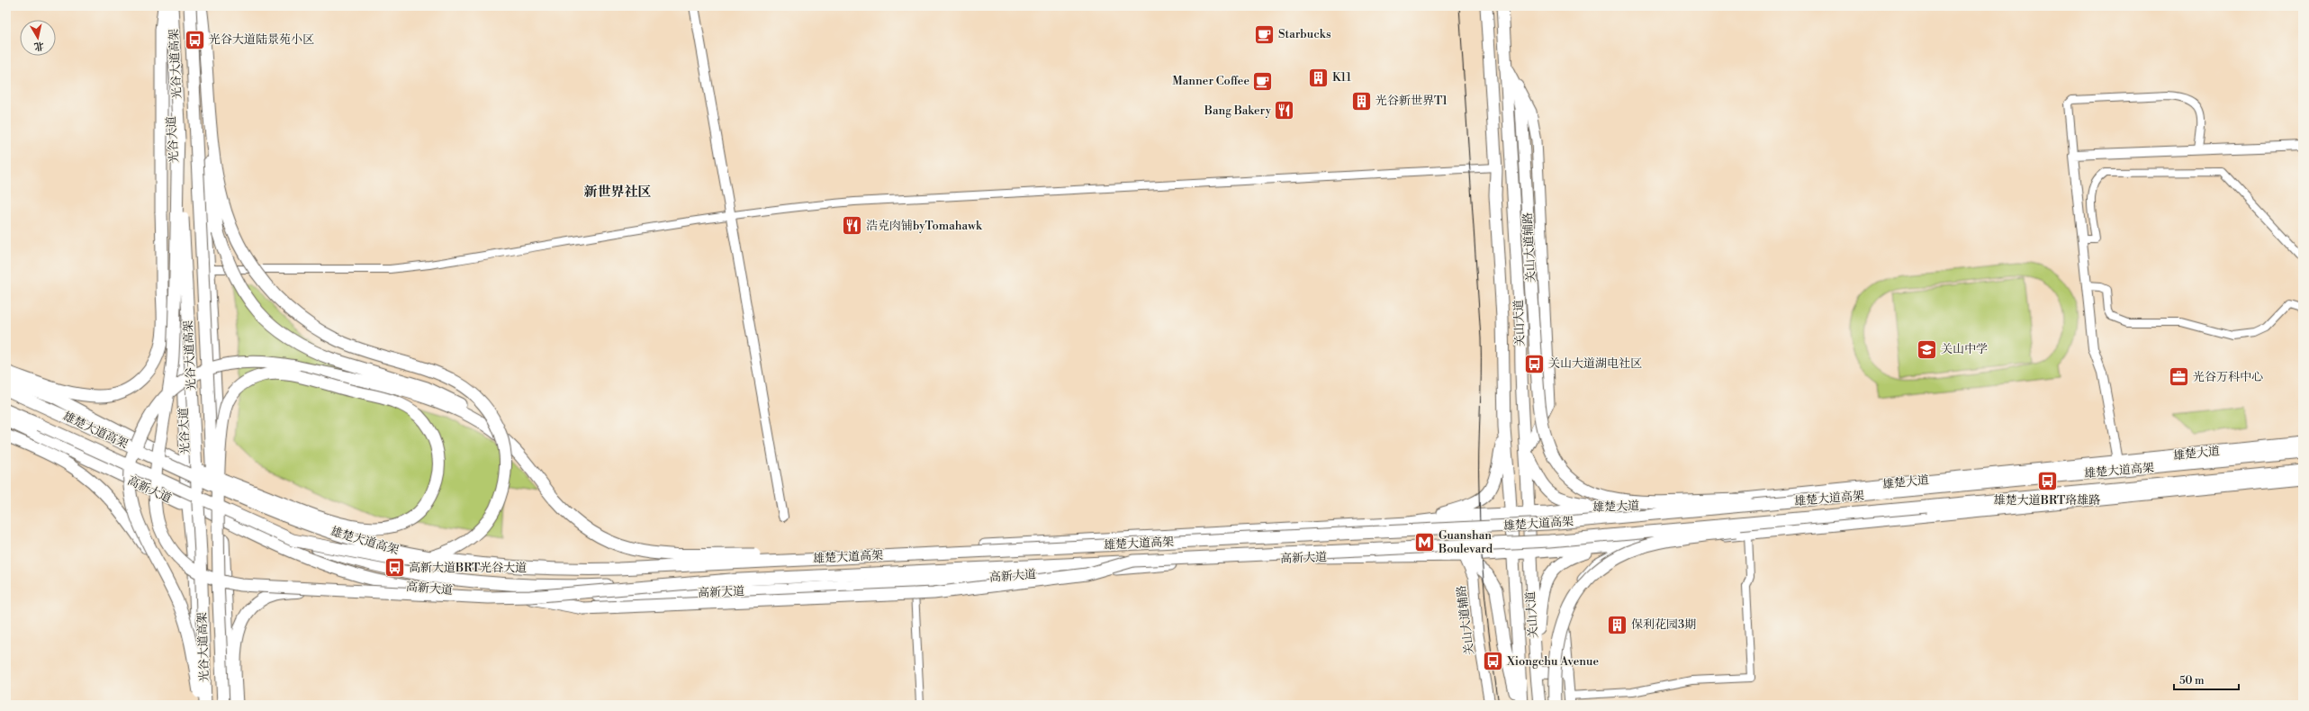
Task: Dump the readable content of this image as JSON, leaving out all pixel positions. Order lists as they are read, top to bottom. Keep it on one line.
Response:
{"streets":{"main road":["光谷大道高架","光谷大道","关山大道辅路","关山大道","雄楚大道高架","雄楚大道","高新大道"]},"crossings":[["光谷大道","高新大道"],["关山大道辅路","关山大道"],["关山大道辅路","高新大道"],["关山大道","雄楚大道"]],"districts":["新世界社区"],"places":{"cafe":["Starbucks","Manner Coffee"],"bus stop":["光谷大道陆景苑小区","关山大道湖电社区","雄楚大道BRT珞雄路","高新大道BRT光谷大道","Xiongchu Avenue"],"building":["K11","光谷新世界T1","保利花园3期"],"restaurant":["Bang Bakery","浩克肉铺byTomahawk"],"school or university":["关山中学"],"office":["光谷万科中心"],"metro station":["Guanshan Boulevard"]},"scale_bar":"50 m","north":"bottom"}
